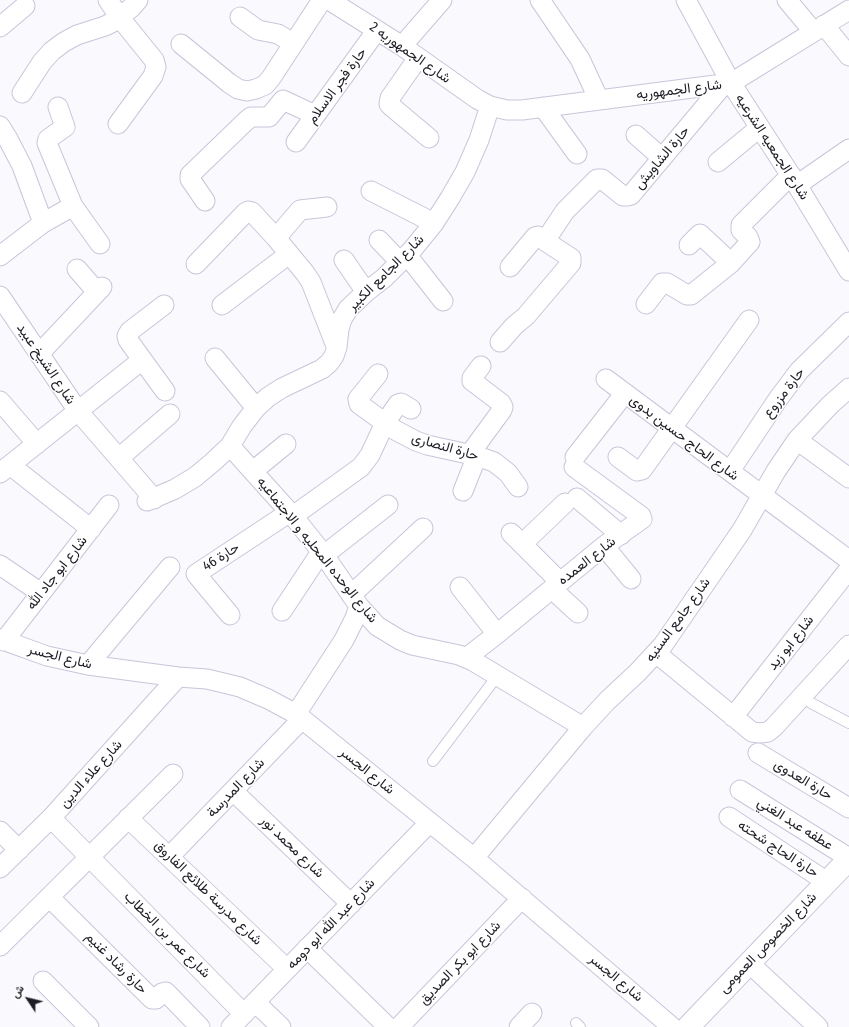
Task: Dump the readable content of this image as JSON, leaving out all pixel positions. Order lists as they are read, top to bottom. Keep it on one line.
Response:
{"streets":{"street":["شارع الجمهوريه 2","حارة فجر الاسلام","شارع الجمهوريه","شارع الجمعيه الشرعيه","حارة الشاويش","شارع الجامع الكبير","شارع الشيخ عبيد","حارة مزروع","شارع الحاج حسين بدوى","حارة النصارى","شارع الوحده المحليه و الاجتماعيه","حارة 46","شارع العمده","شارع ابو جاد الله","شارع جامع السنيه","شارع ابو زيد","شارع الجسر","شارع علاء الدين","حارة العدوى","شارع المدرسة","عطفه عبد الغني","شارع محمد نور","حارة الحاج شحته","شارع مدرسة طلائع الفاروق","شارع عبد الله ابو دومه","شارع عمر بن الخطاب","شارع الخصوص العمومى","حارة رشاد غنيم","شارع ابو بكر الصديق"]},"crossings":[["شارع الجمهوريه 2","حارة فجر الاسلام"],["شارع الجمهوريه 2","شارع الجمهوريه"],["شارع الجمهوريه 2","شارع الجامع الكبير"],["شارع الجمهوريه","شارع الجمعيه الشرعيه"],["شارع الجمهوريه","حارة الشاويش"],["شارع الجمهوريه","شارع الجامع الكبير"],["شارع الجمعيه الشرعيه","حارة الشاويش"],["شارع الجامع الكبير","شارع الشيخ عبيد"],["شارع الجامع الكبير","شارع الوحده المحليه و الاجتماعيه"],["حارة مزروع","شارع الحاج حسين بدوى"],["شارع الحاج حسين بدوى","شارع العمده"],["شارع الحاج حسين بدوى","شارع جامع السنيه"],["شارع الوحده المحليه و الاجتماعيه","حارة 46"],["شارع الوحده المحليه و الاجتماعيه","شارع العمده"],["شارع الوحده المحليه و الاجتماعيه","شارع جامع السنيه"],["شارع الوحده المحليه و الاجتماعيه","شارع المدرسة"],["شارع ابو جاد الله","شارع الجسر"],["شارع جامع السنيه","شارع الجسر"],["شارع الجسر","شارع علاء الدين"],["شارع الجسر","شارع المدرسة"],["شارع الجسر","شارع عبد الله ابو دومه"],["شارع الجسر","شارع ابو بكر الصديق"],["شارع علاء الدين","شارع عمر بن الخطاب"],["شارع المدرسة","شارع محمد نور"],["شارع المدرسة","شارع مدرسة طلائع الفاروق"],["عطفه عبد الغني","شارع الخصوص العمومى"],["شارع محمد نور","شارع عبد الله ابو دومه"],["حارة الحاج شحته","شارع الخصوص العمومى"],["شارع مدرسة طلائع الفاروق","شارع عبد الله ابو دومه"],["شارع عبد الله ابو دومه","شارع عمر بن الخطاب"]],"north":"top left"}
